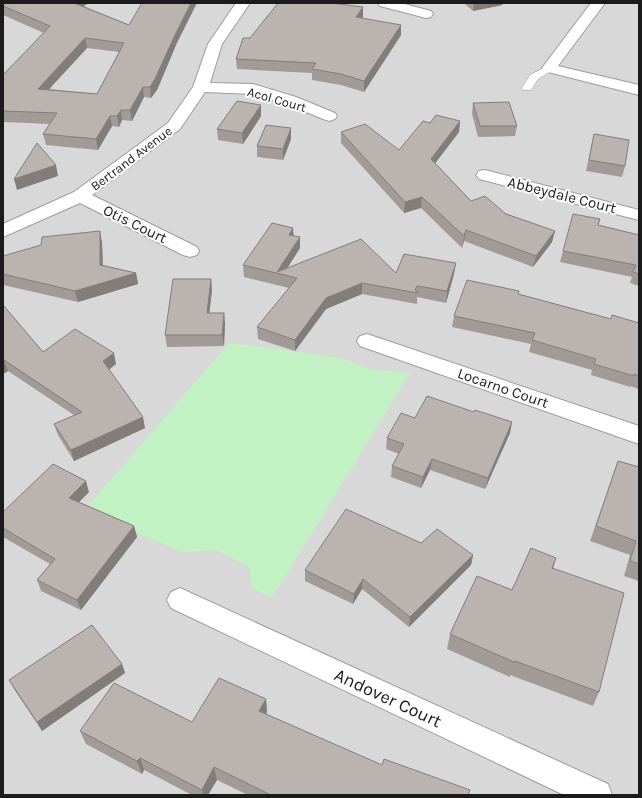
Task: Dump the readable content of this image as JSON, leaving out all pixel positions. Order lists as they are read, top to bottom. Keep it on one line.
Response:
{"streets":{"street":["Acol Court","Bertrand Avenue","Abbeydale Court","Otis Court","Locarno Court","Andover Court"]},"crossings":[["Acol Court","Bertrand Avenue"],["Bertrand Avenue","Otis Court"]]}
